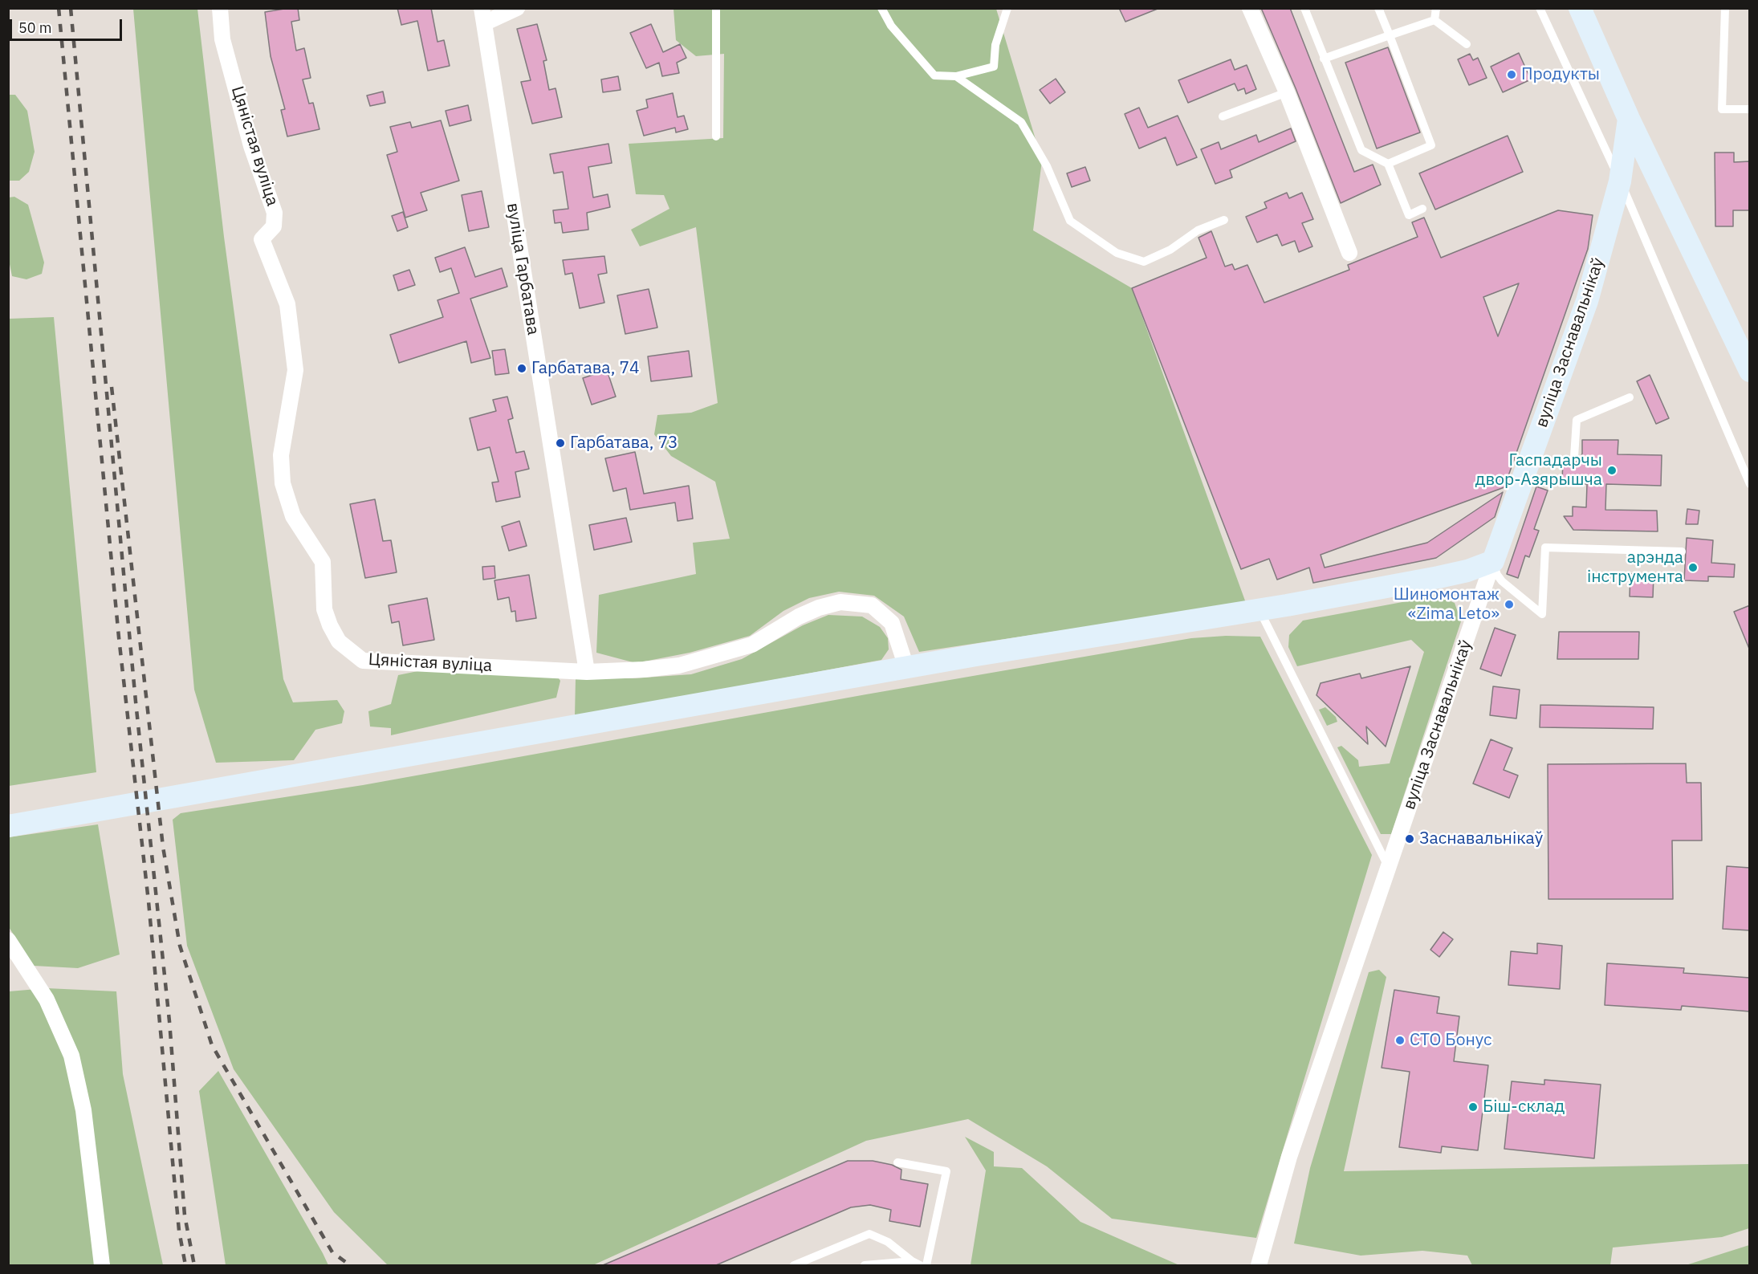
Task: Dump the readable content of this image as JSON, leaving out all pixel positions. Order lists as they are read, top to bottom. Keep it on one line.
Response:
{"streets":{"main road":["вуліца Заснавальнікаў"],"street":["Цяністая вуліца","вуліца Гарбатава"]},"crossings":[["Цяністая вуліца","вуліца Гарбатава"]],"places":["Продукты","Гарбатава, 74","Гарбатава, 73","Гаспадарчы двор-Азярышча","арэнда інструмента","Шиномонтаж «Zima Leto»","Заснавальнікаў","СТО Бонус","Біш-склад"],"scale_bar":"50 m"}
